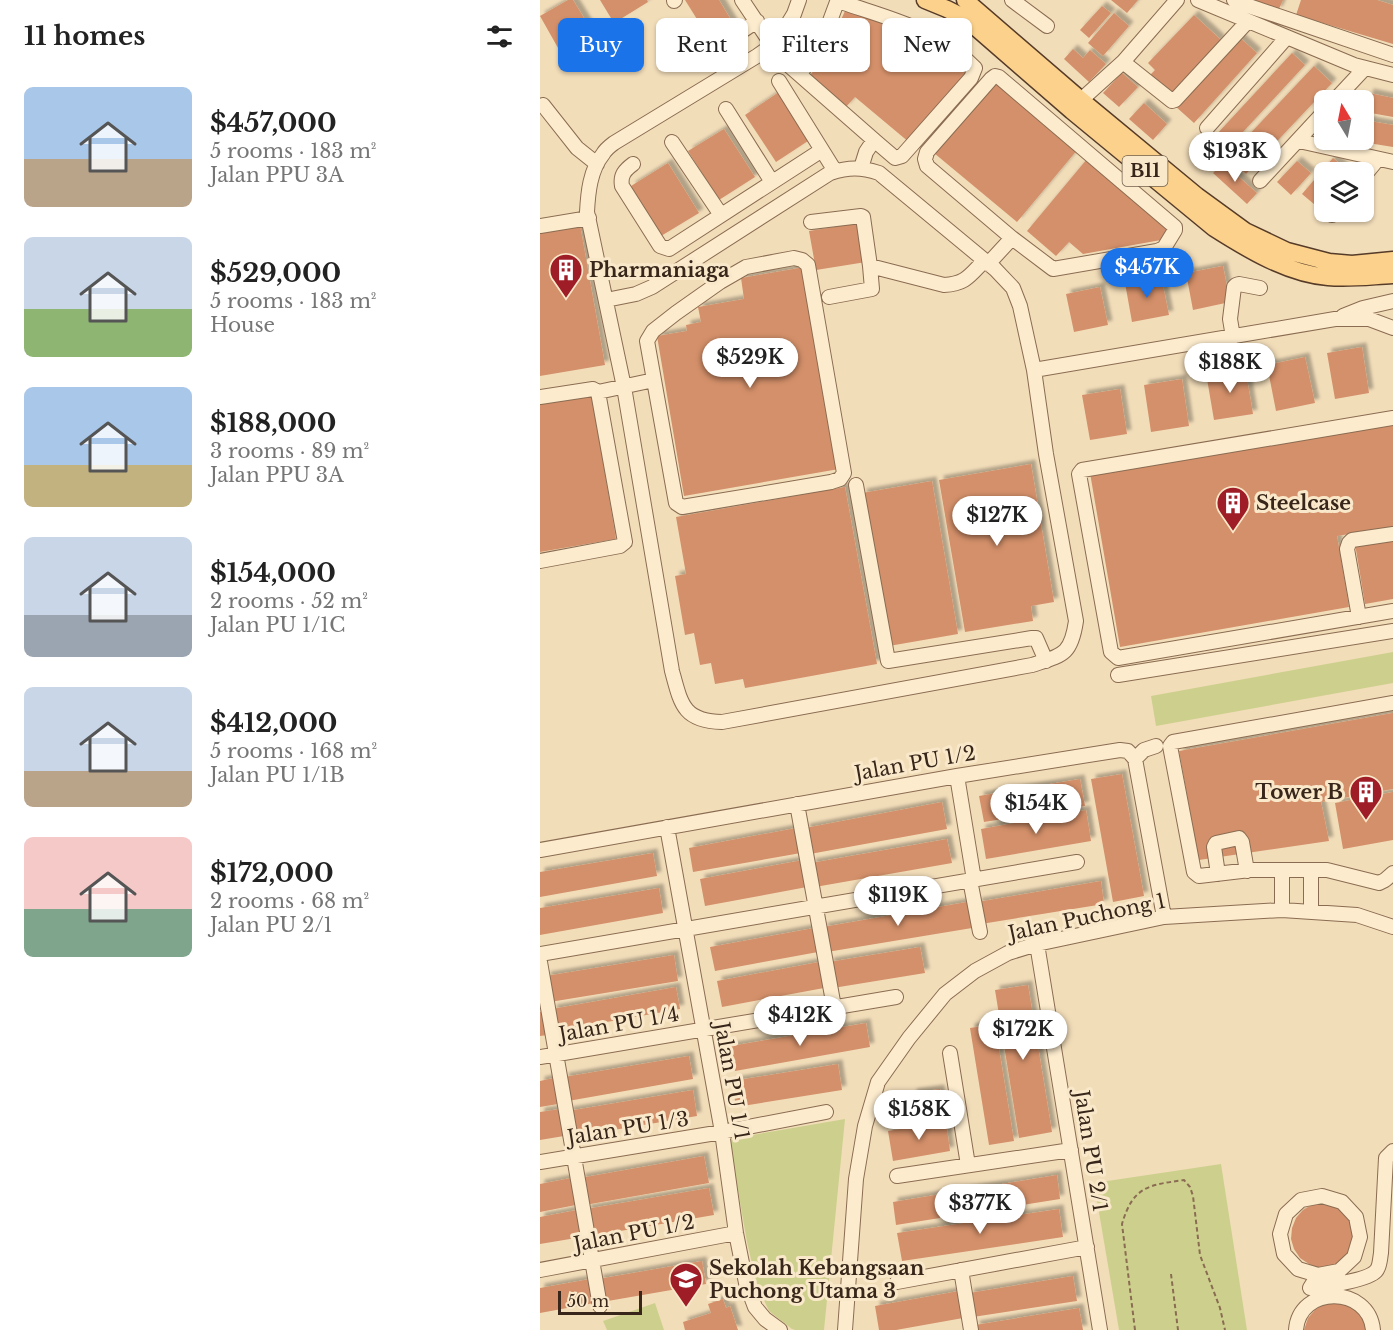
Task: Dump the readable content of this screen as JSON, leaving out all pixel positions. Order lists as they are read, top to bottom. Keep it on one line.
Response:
{"streets":{"main road":["B11"],"street":["Jalan PU 1/2","Jalan Puchong 1","Jalan PU 1/4","Jalan PU 1/1","Jalan PU 1/3","Jalan PU 2/1"]},"crossings":[["Jalan PU 1/2","Jalan PU 1/1"],["Jalan Puchong 1","Jalan PU 2/1"],["Jalan PU 1/4","Jalan PU 1/1"],["Jalan PU 1/1","Jalan PU 1/3"]],"places":{"building":["Pharmaniaga","Steelcase","Tower B"],"school or university":["Sekolah Kebangsaan Puchong Utama 3"]},"scale_bar":"50 m","north":"top","page":{"heading":"11 homes","chip":["Buy","Rent","Filters","New"],"list":[{"name":"$457,000","note":"5 rooms · 183 m² · Jalan PPU 3A"},{"name":"$529,000","note":"5 rooms · 183 m² · House"},{"name":"$188,000","note":"3 rooms · 89 m² · Jalan PPU 3A"},{"name":"$154,000","note":"2 rooms · 52 m² · Jalan PU 1/1C"},{"name":"$412,000","note":"5 rooms · 168 m² · Jalan PU 1/1B"},{"name":"$172,000","note":"2 rooms · 68 m² · Jalan PU 2/1"}],"price":["$193K","$457K","$529K","$188K","$127K","$154K","$119K","$412K","$172K","$158K","$377K"],"scale":"50 m"}}
